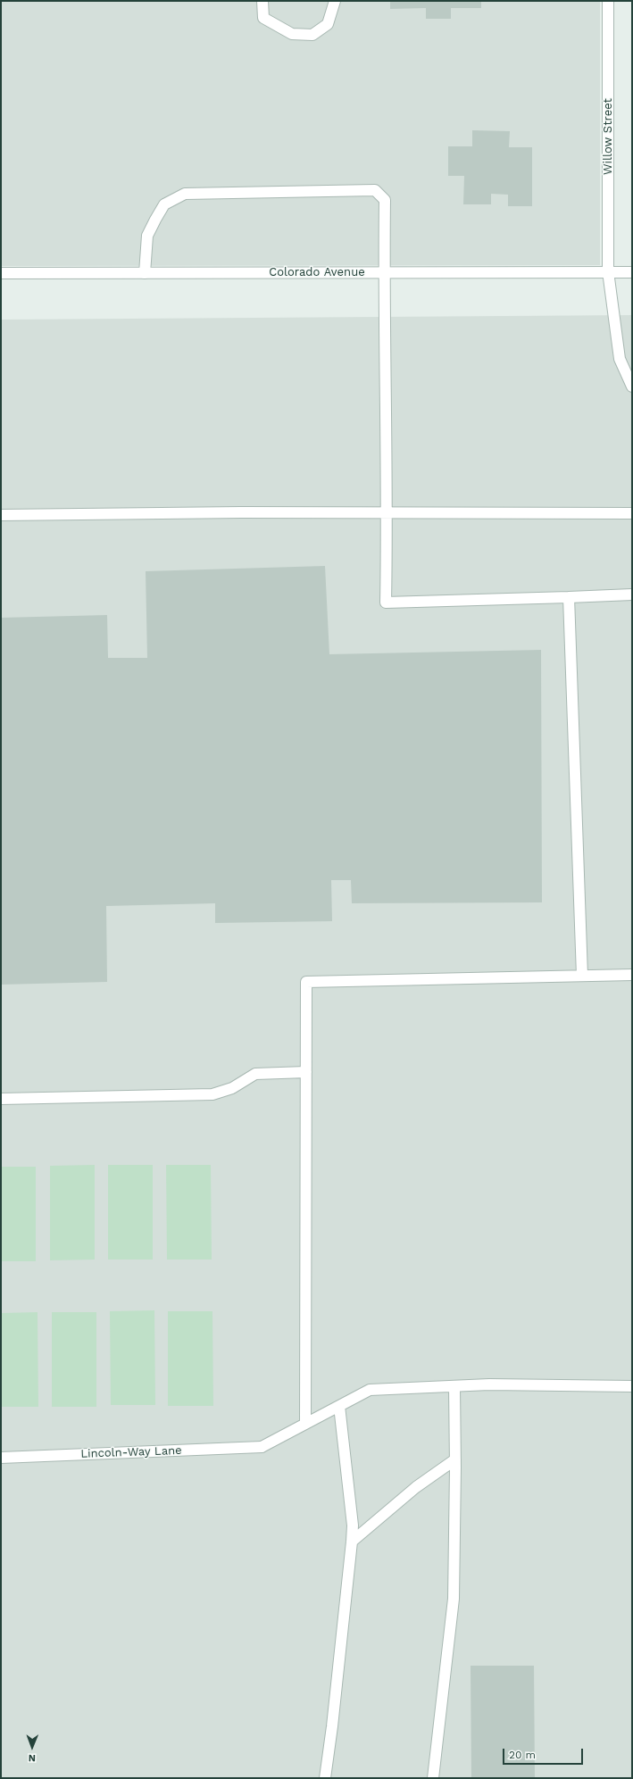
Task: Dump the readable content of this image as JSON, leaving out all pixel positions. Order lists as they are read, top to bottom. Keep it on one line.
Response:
{"streets":{"street":["Willow Street","Colorado Avenue","Lincoln-Way Lane"]},"crossings":[["Willow Street","Colorado Avenue"]],"scale_bar":"20 m","north":"bottom"}
